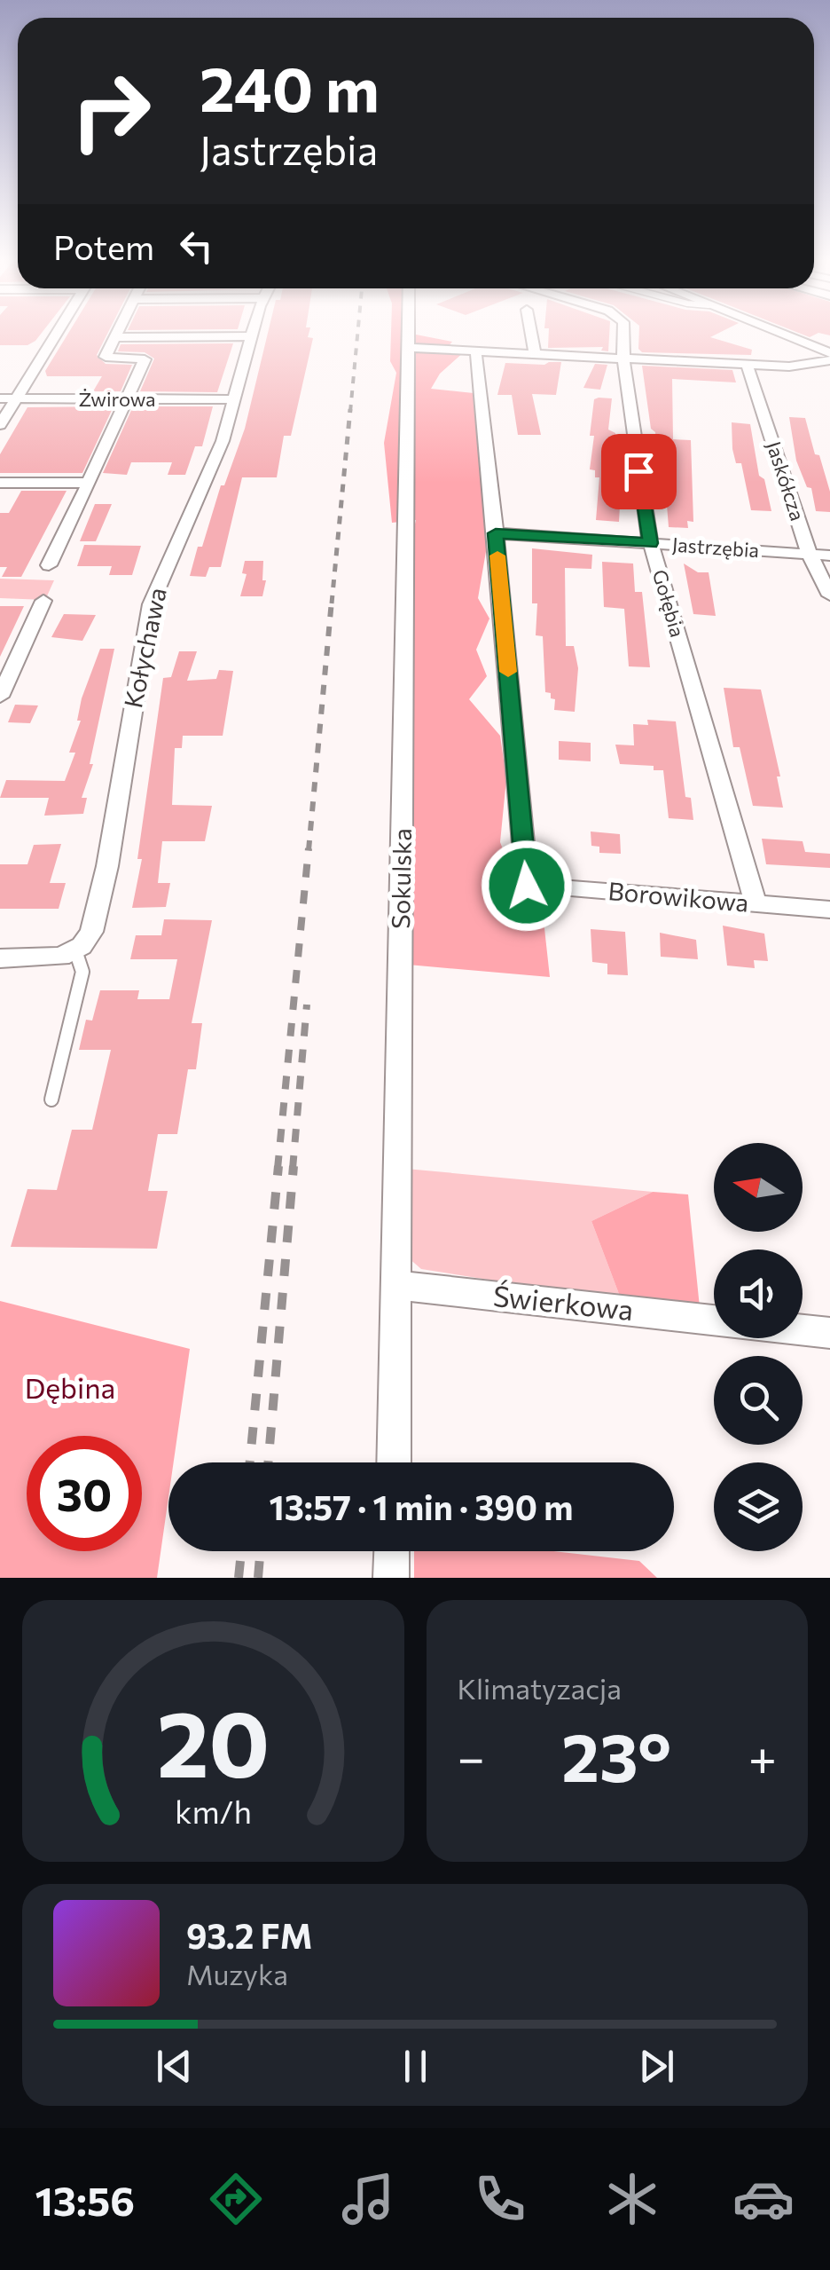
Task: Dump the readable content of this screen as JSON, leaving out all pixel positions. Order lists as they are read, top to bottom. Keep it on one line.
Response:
{"streets":{"street":["Żwirowa","Jaskółcza","Jastrzębia","Gołębia","Kołychawa","Sokulska","Borowikowa","Świerkowa"]},"crossings":[["Żwirowa","Kołychawa"],["Jaskółcza","Jastrzębia"],["Jastrzębia","Gołębia"],["Jastrzębia","Borowikowa"],["Gołębia","Borowikowa"],["Sokulska","Świerkowa"]],"parks":["Dębina"],"north":"left","page":{"turn":["240 m","Jastrzębia"],"then":"Potem","limit":"30","trip":"13:57 · 1 min · 390 m","tile":"Klimatyzacja","heat":["−","23°","+"],"song":["93.2 FM","Muzyka"],"tabs":"13:56","gauge":["20","km/h"]}}
